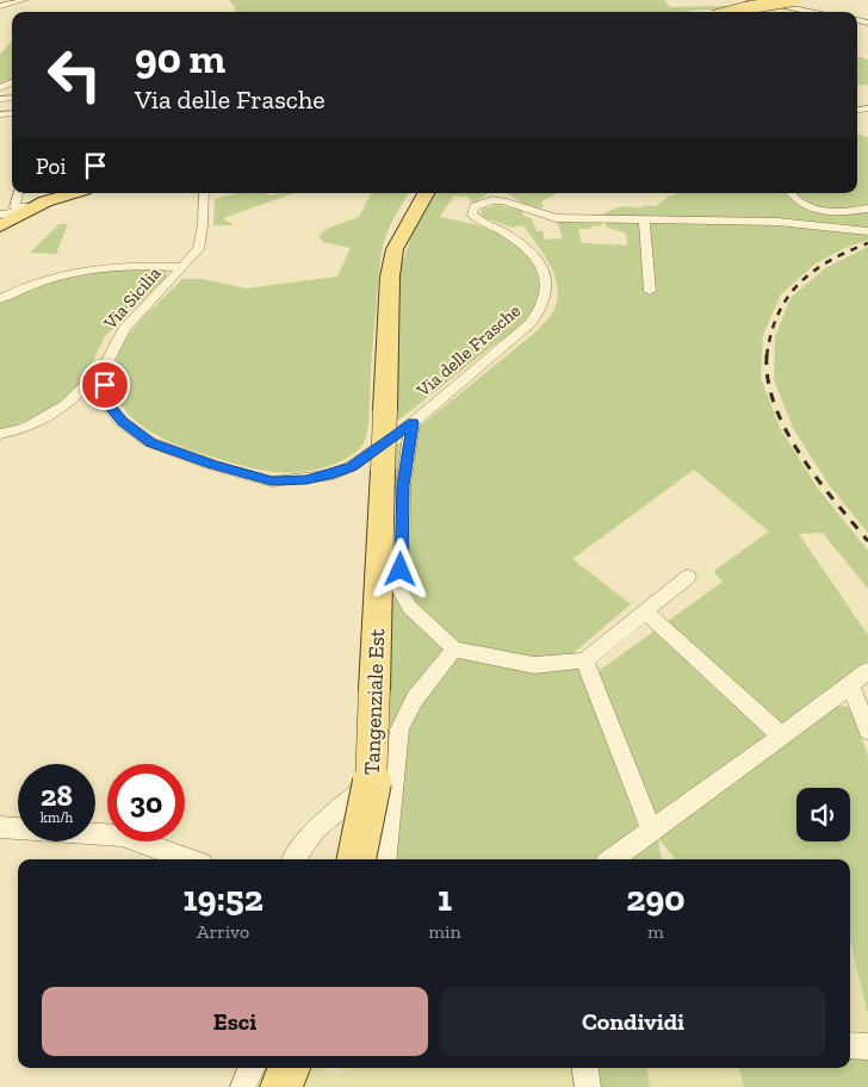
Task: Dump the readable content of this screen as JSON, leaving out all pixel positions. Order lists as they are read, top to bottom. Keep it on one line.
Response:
{"streets":{"main road":["Tangenziale Est"],"street":["Via Sicilia","Via delle Frasche"]},"crossings":[["Via Sicilia","Via delle Frasche"]],"page":{"turn":["90 m","Via delle Frasche"],"then":"Poi","speed":"28 km/h","limit":"30","eta":["19:52","Arrivo","1","min","290","m"],"buttons":["Esci","Condividi"]}}
